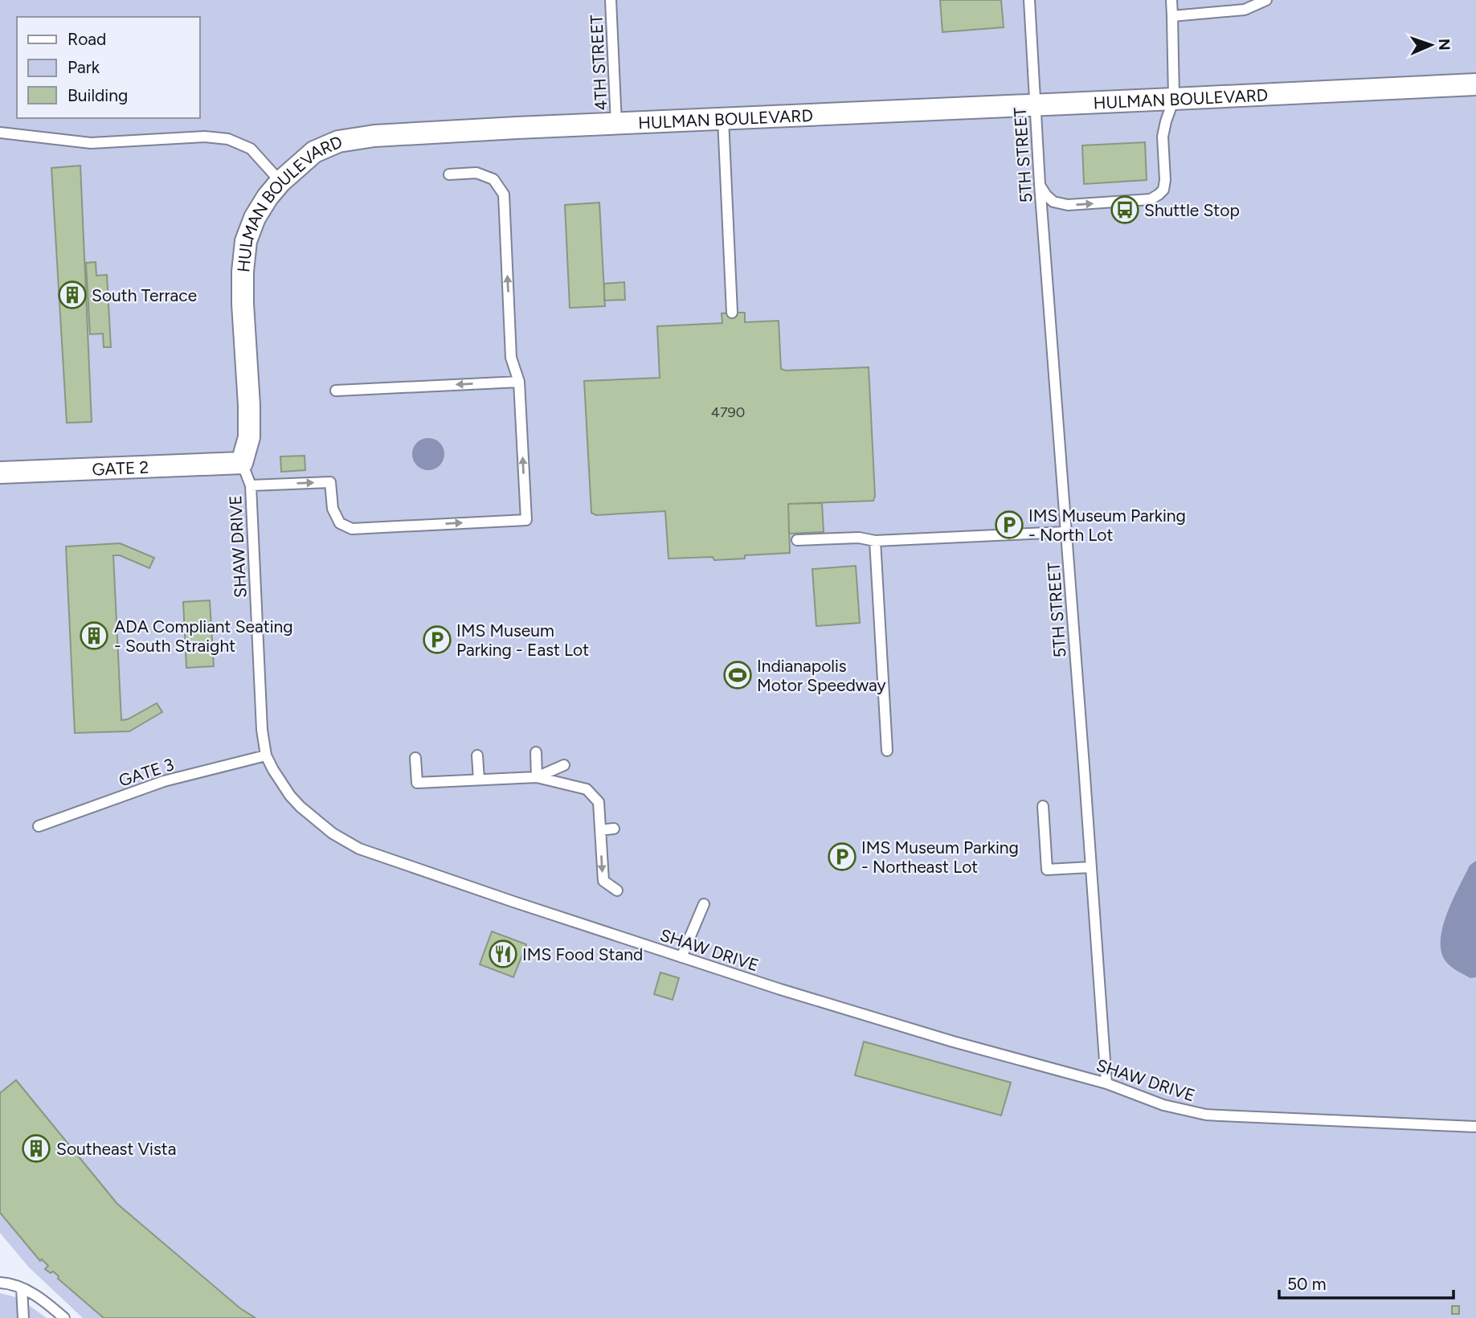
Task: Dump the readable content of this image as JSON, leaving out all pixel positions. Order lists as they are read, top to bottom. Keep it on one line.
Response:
{"streets":{"street":["HULMAN BOULEVARD","GATE 2"],"lane":["4TH STREET","5TH STREET","SHAW DRIVE","GATE 3"]},"crossings":[["4TH STREET","HULMAN BOULEVARD"],["HULMAN BOULEVARD","5TH STREET"],["HULMAN BOULEVARD","GATE 2"],["HULMAN BOULEVARD","SHAW DRIVE"],["5TH STREET","SHAW DRIVE"],["GATE 2","SHAW DRIVE"],["SHAW DRIVE","GATE 3"]],"places":{"bus stop":["Shuttle Stop"],"building":["South Terrace","ADA Compliant Seating - South Straight","Southeast Vista"],"parking":["IMS Museum Parking - North Lot","IMS Museum Parking - East Lot","IMS Museum Parking - Northeast Lot"],"sports":["Indianapolis Motor Speedway"],"restaurant":["IMS Food Stand"]},"house_numbers":["4790"],"legend":["Road","Park","Building"],"scale_bar":"50 m","north":"right"}
